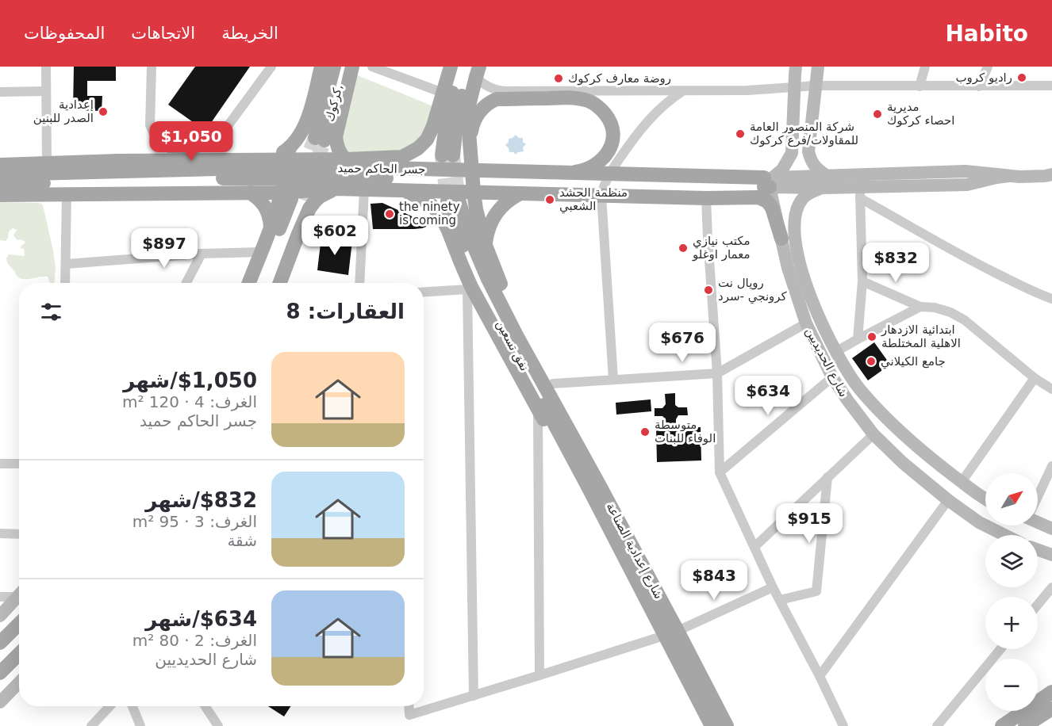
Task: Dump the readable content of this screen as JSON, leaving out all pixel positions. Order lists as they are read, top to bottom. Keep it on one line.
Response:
{"streets":{"main road":["كركوك,","جسر الحاكم حميد","نفق تسعين","شارع إعدادية الصناعة"],"street":["شارع الحديديين"]},"crossings":[["جسر الحاكم حميد","شارع الحديديين"],["نفق تسعين","شارع إعدادية الصناعة"]],"places":["راديو كروب","روضة معارف كركوك","إعدادية الصدر للبنين","مديرية احصاء كركوك","شركة المنصور العامة للمقاولات/فرع كركوك","منظمة الحشد الشعبي","the ninety is coming","مكتب نيازي معمار اوغلو","رويال نت كرونجي -سرد","ابتدائية الازدهار الاهلية المختلطة","جامع الكيلاني","متوسطة الوفاء للبنات"],"north":"top right","page":{"header":"Habito","nav":["الخريطة","الاتجاهات","المحفوظات"],"price":["$1,050","$602","$897","$832","$676","$634","$915","$843"],"heading":"العقارات: 8","list":[{"name":"$1,050/شهر","note":"الغرف: 4 · 120 m² · جسر الحاكم حميد"},{"name":"$832/شهر","note":"الغرف: 3 · 95 m² · شقة"},{"name":"$634/شهر","note":"الغرف: 2 · 80 m² · شارع الحديديين"}],"map_buttons":["+","−"]}}
